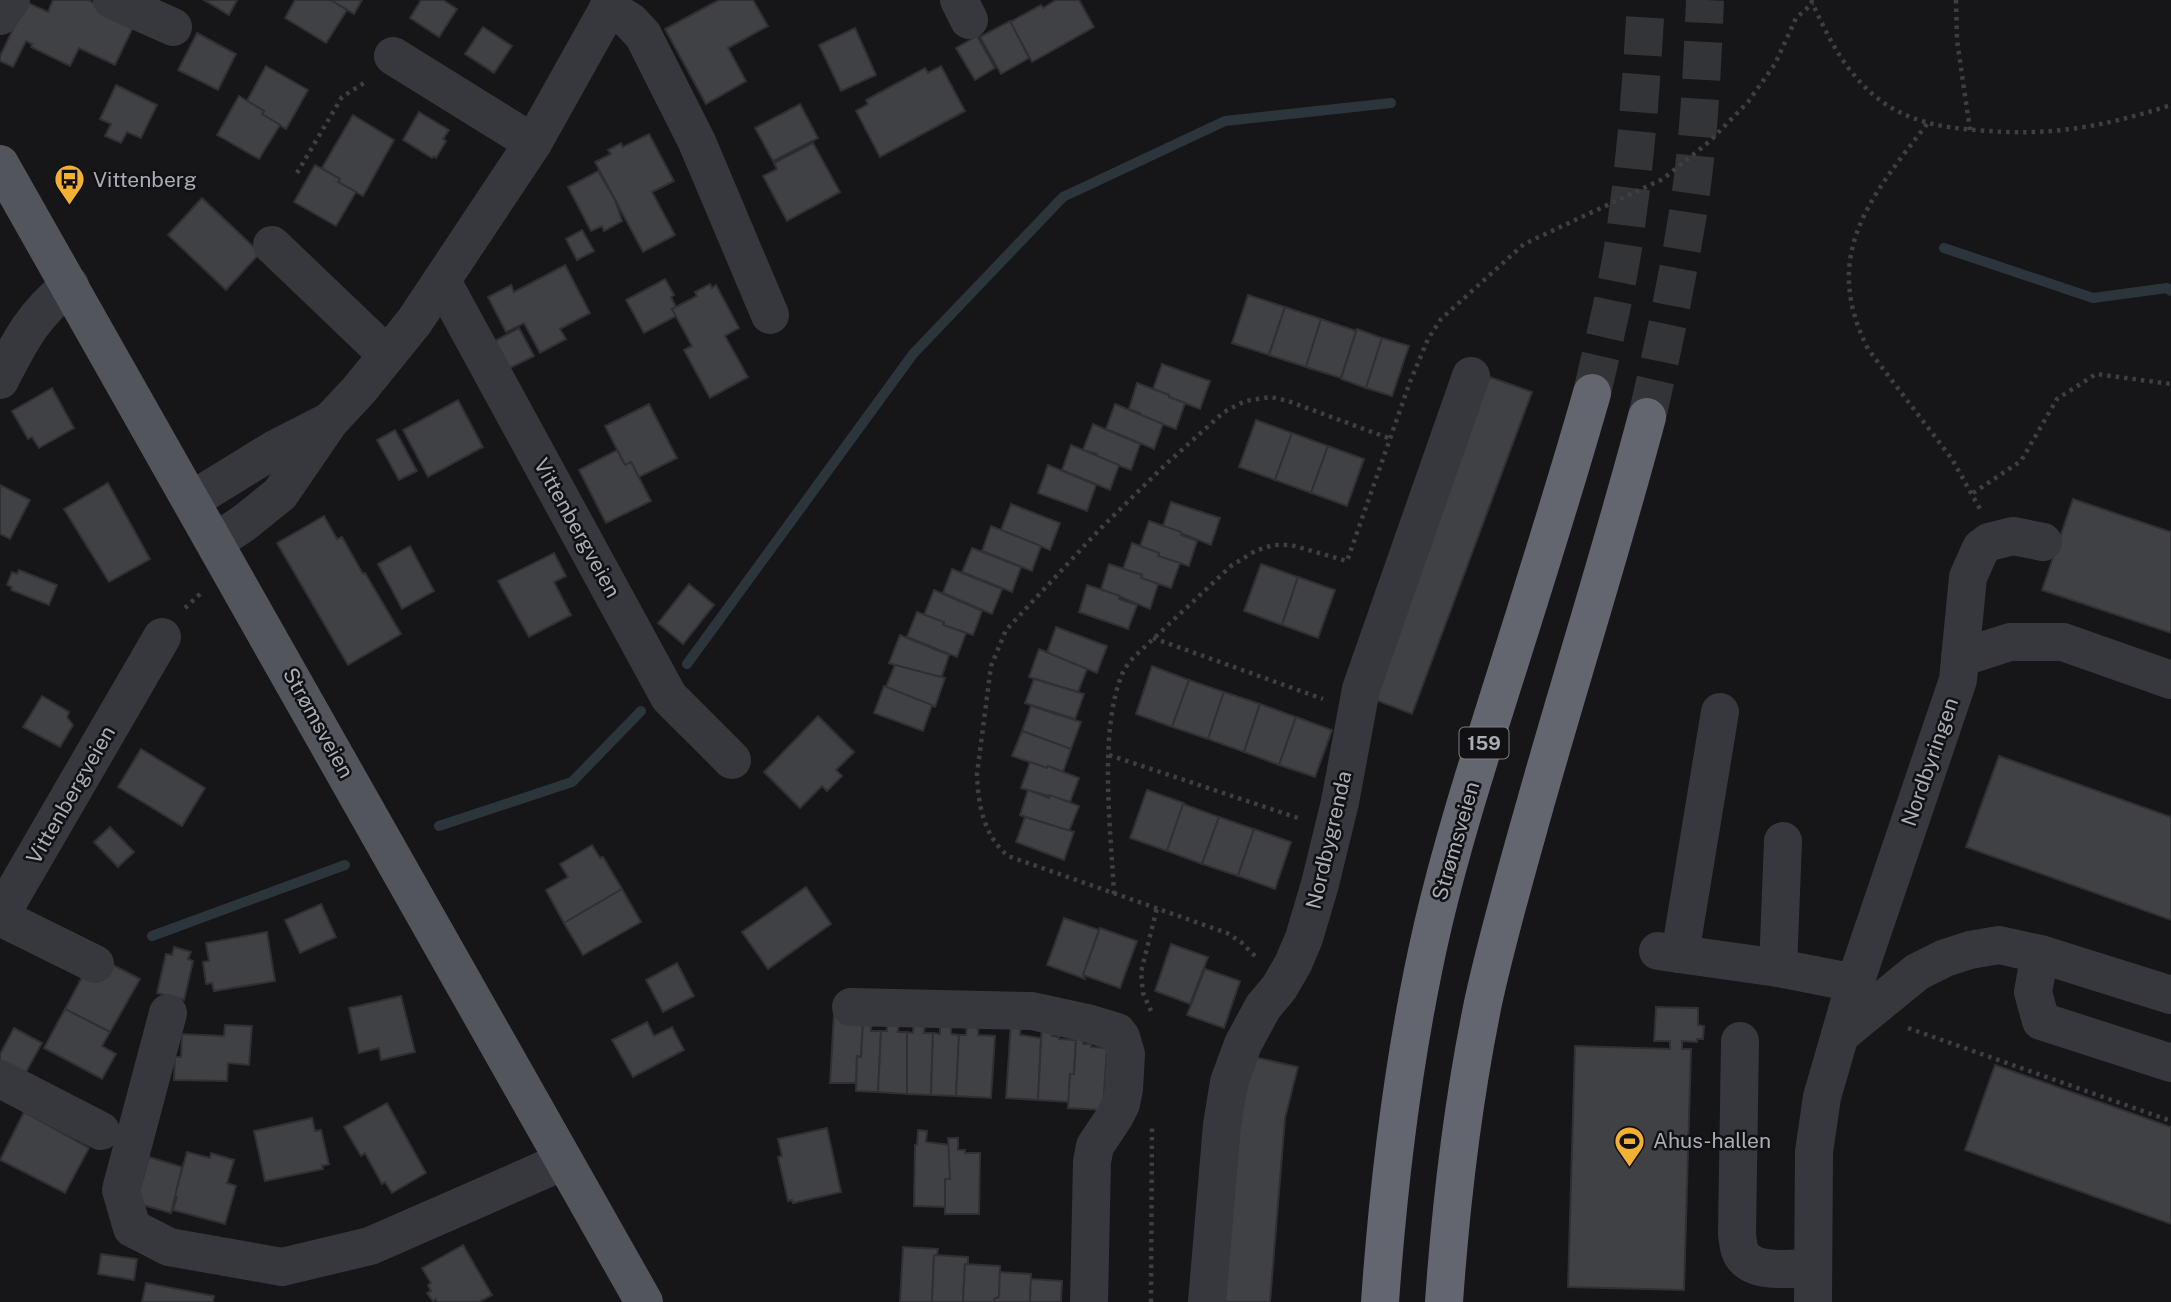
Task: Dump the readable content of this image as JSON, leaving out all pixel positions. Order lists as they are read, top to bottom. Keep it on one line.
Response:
{"streets":{"highway":["Strømsveien","159"],"street":["Vittenbergveien","Nordbyringen","Nordbygrenda"]},"places":{"bus stop":["Vittenberg"],"sports":["Ahus-hallen"]}}
